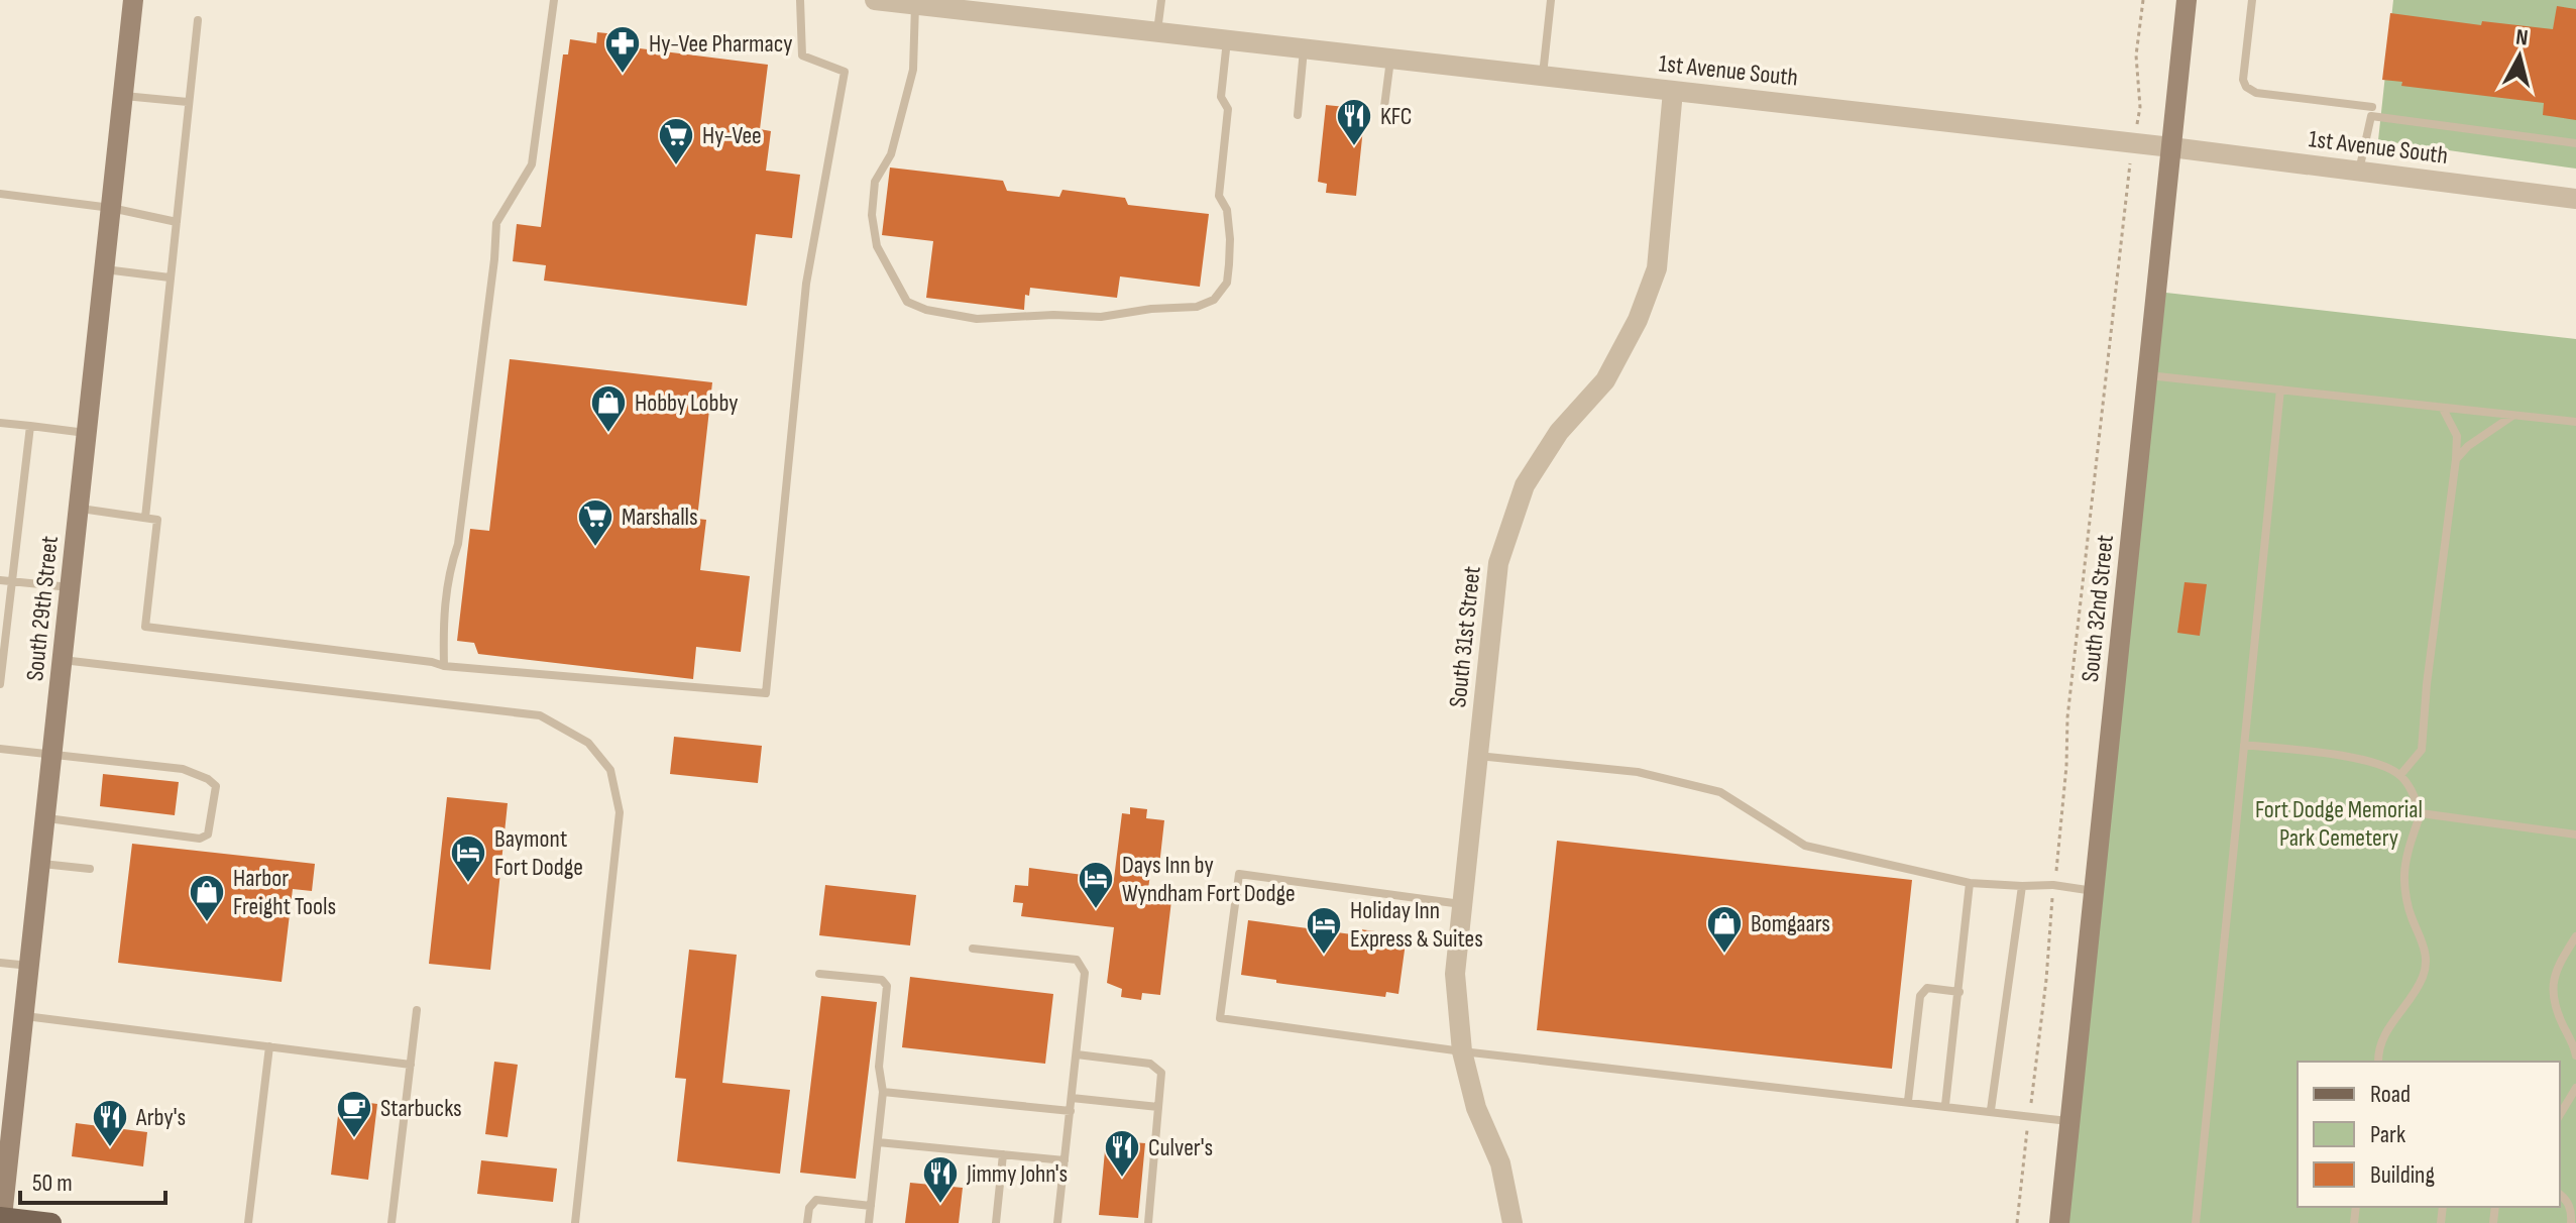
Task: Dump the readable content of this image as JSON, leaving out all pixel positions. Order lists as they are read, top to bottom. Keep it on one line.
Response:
{"streets":{"main road":["South 29th Street","South 32nd Street"],"street":["1st Avenue South","South 31st Street"]},"crossings":[["1st Avenue South","South 32nd Street"],["1st Avenue South","South 31st Street"]],"parks":["Fort Dodge Memorial Park Cemetery"],"places":{"pharmacy":["Hy-Vee Pharmacy"],"restaurant":["KFC","Arby's","Culver's","Jimmy John's"],"supermarket":["Hy-Vee","Marshalls"],"shop":["Hobby Lobby","Harbor Freight Tools","Bomgaars"],"hotel":["Baymont Fort Dodge","Days Inn by Wyndham Fort Dodge","Holiday Inn Express & Suites"],"cafe":["Starbucks"]},"legend":["Road","Park","Building"],"scale_bar":"50 m","north":"top"}
